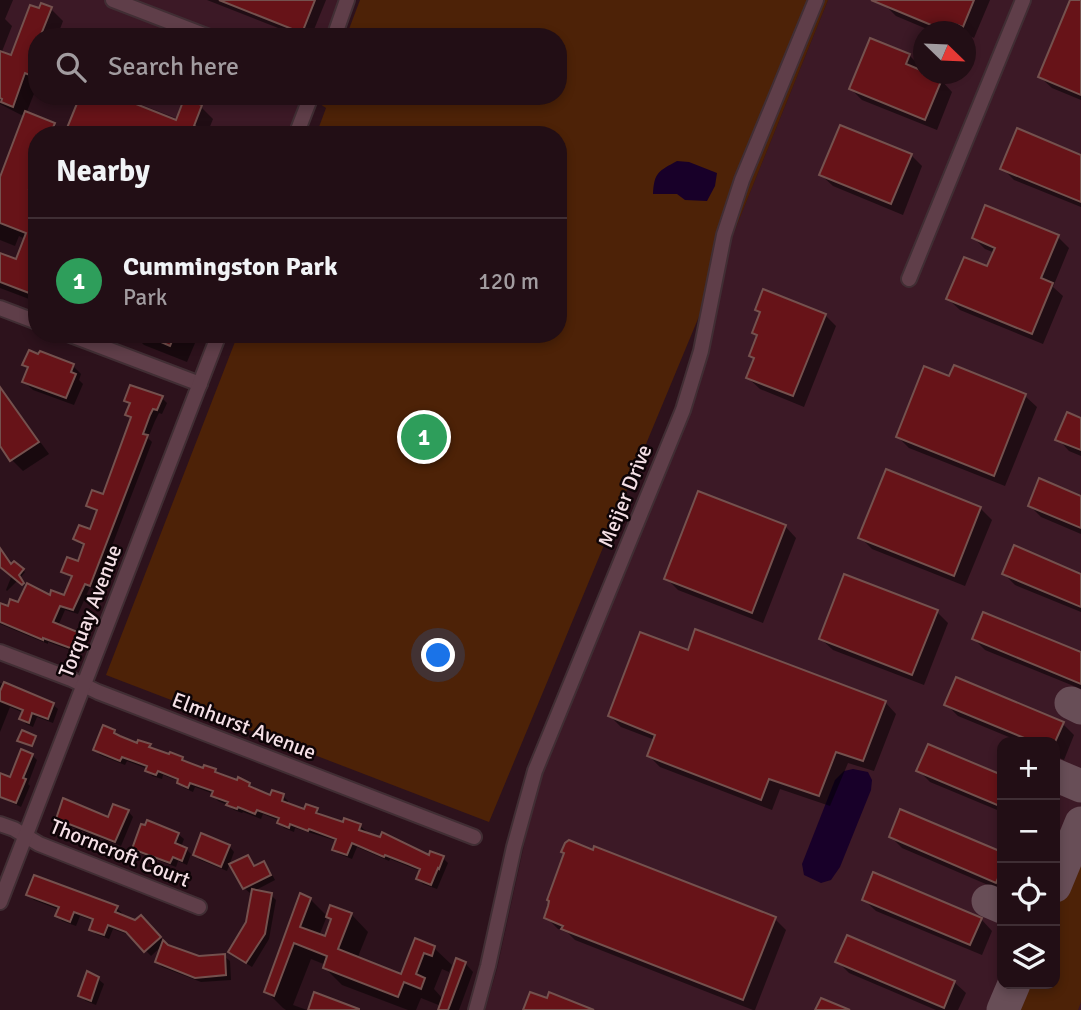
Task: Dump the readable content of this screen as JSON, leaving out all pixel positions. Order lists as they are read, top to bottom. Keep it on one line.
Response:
{"streets":{"street":["Meijer Drive","Torquay Avenue","Elmhurst Avenue","Thorncroft Court"]},"crossings":[["Torquay Avenue","Elmhurst Avenue"],["Torquay Avenue","Thorncroft Court"]],"north":"bottom right","page":{"search":"Search here","heading":"Nearby","list":[{"mark":"1","name":"Cummingston Park","note":"Park","value":"120 m"}],"pins":"1","map_buttons":["+","−"]}}
